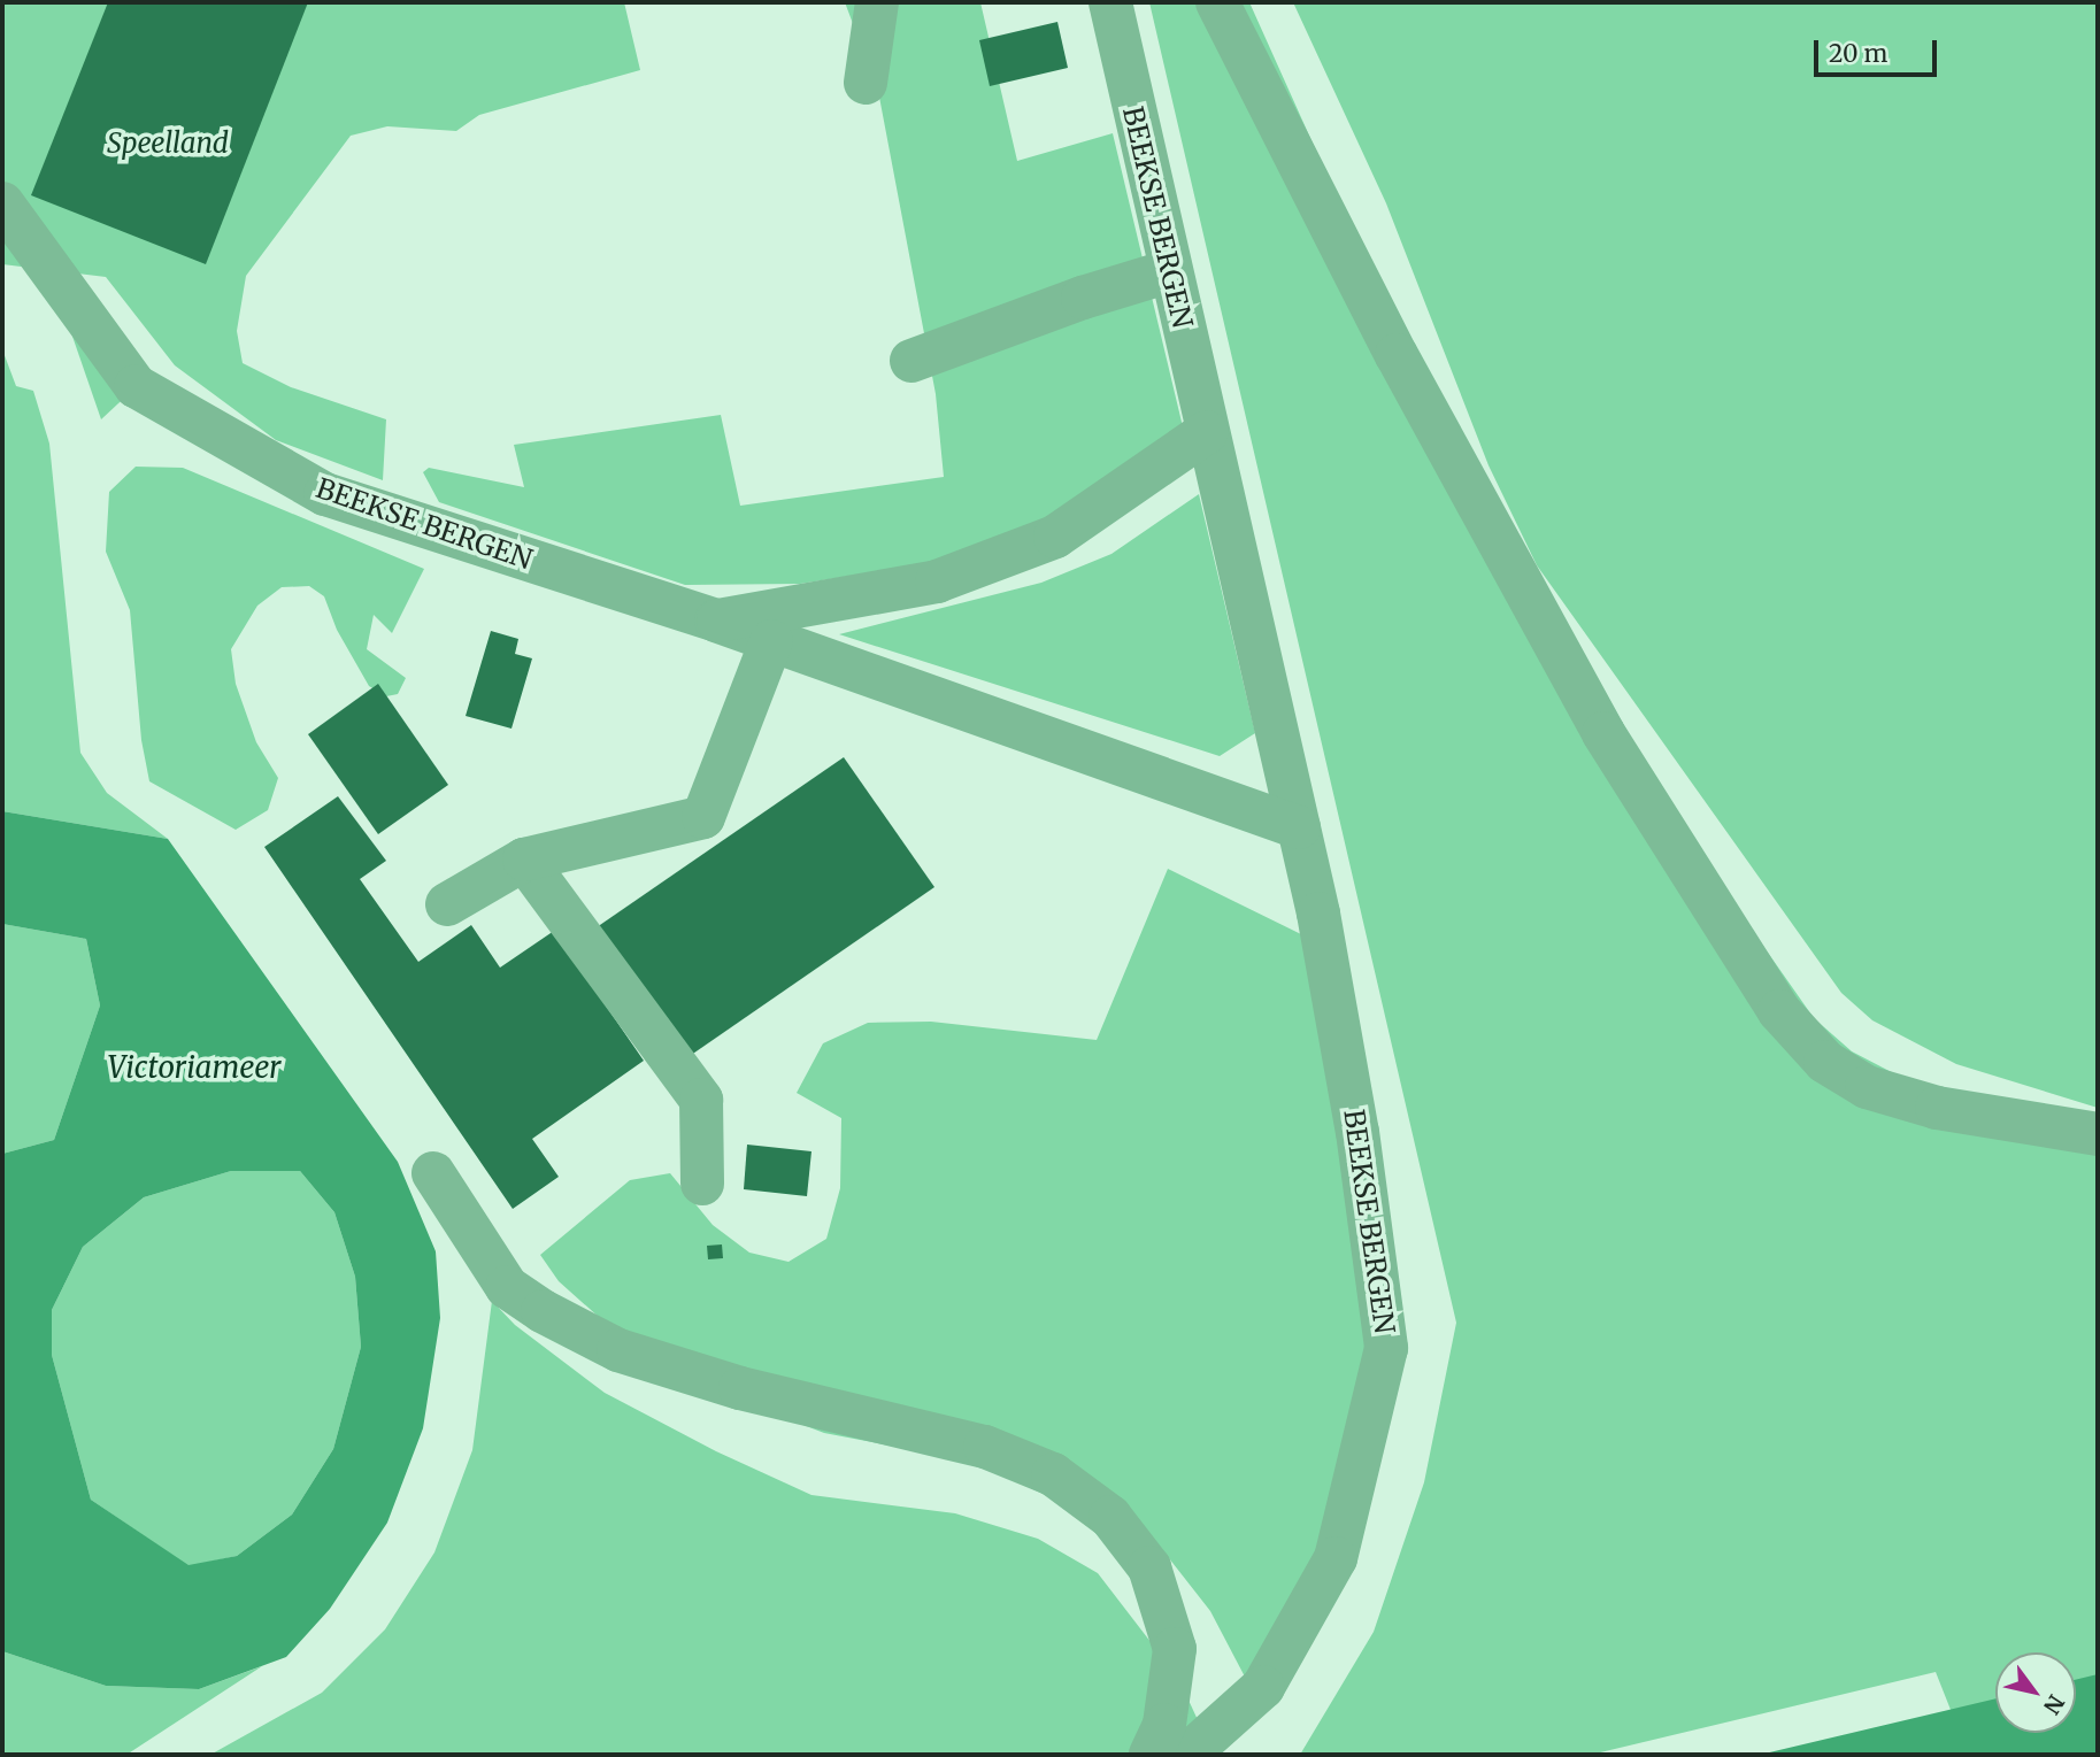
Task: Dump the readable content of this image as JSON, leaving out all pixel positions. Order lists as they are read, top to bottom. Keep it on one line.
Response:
{"streets":{"street":["BEEKSE BERGEN"]},"water":["Victoriameer"],"parks":["Speelland"],"scale_bar":"20 m","north":"bottom right"}
